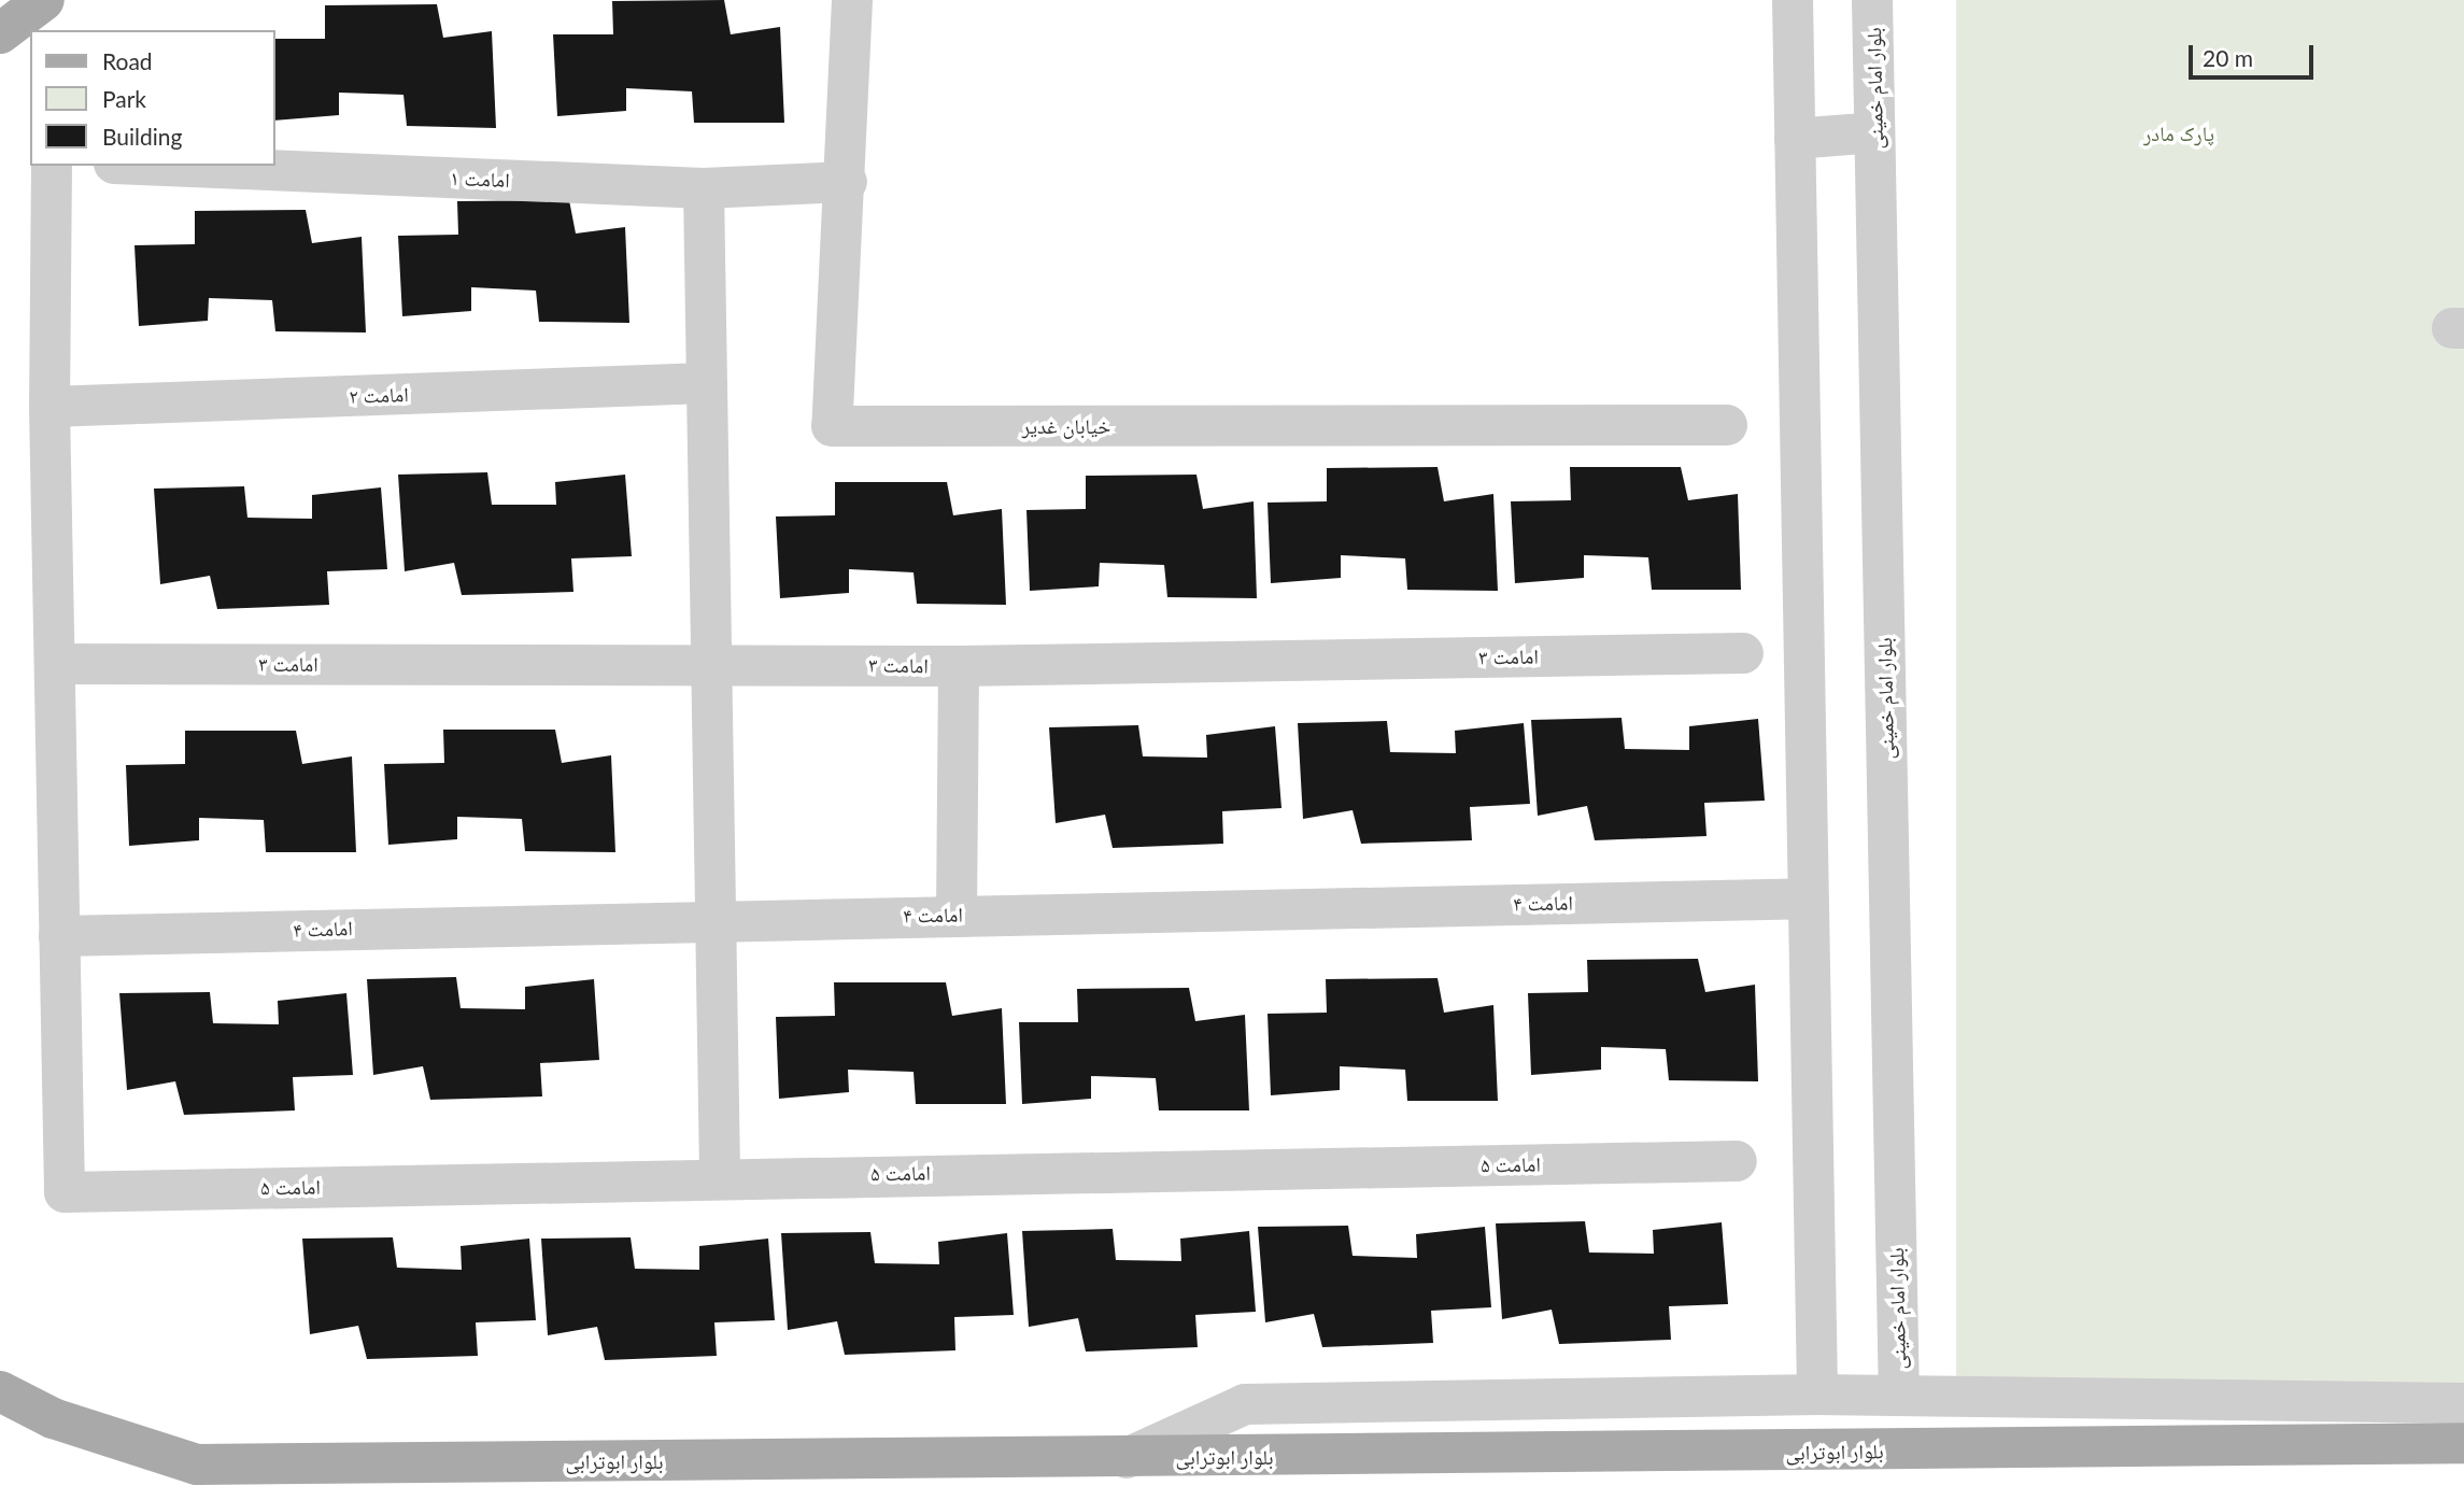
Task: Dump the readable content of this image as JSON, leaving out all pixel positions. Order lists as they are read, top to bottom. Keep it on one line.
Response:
{"streets":{"main road":["بلوار ابوترابی"],"street":["بلوار امام خمینی","امامت ۱","امامت ۲","خیابان غدیر","امامت ۳","امامت ۴","امامت ۵"]},"crossings":[["امامت ۱","خیابان غدیر"],["امامت ۴","امامت ۵"]],"parks":["پارک مادر"],"legend":["Road","Park","Building"],"scale_bar":"20 m"}
